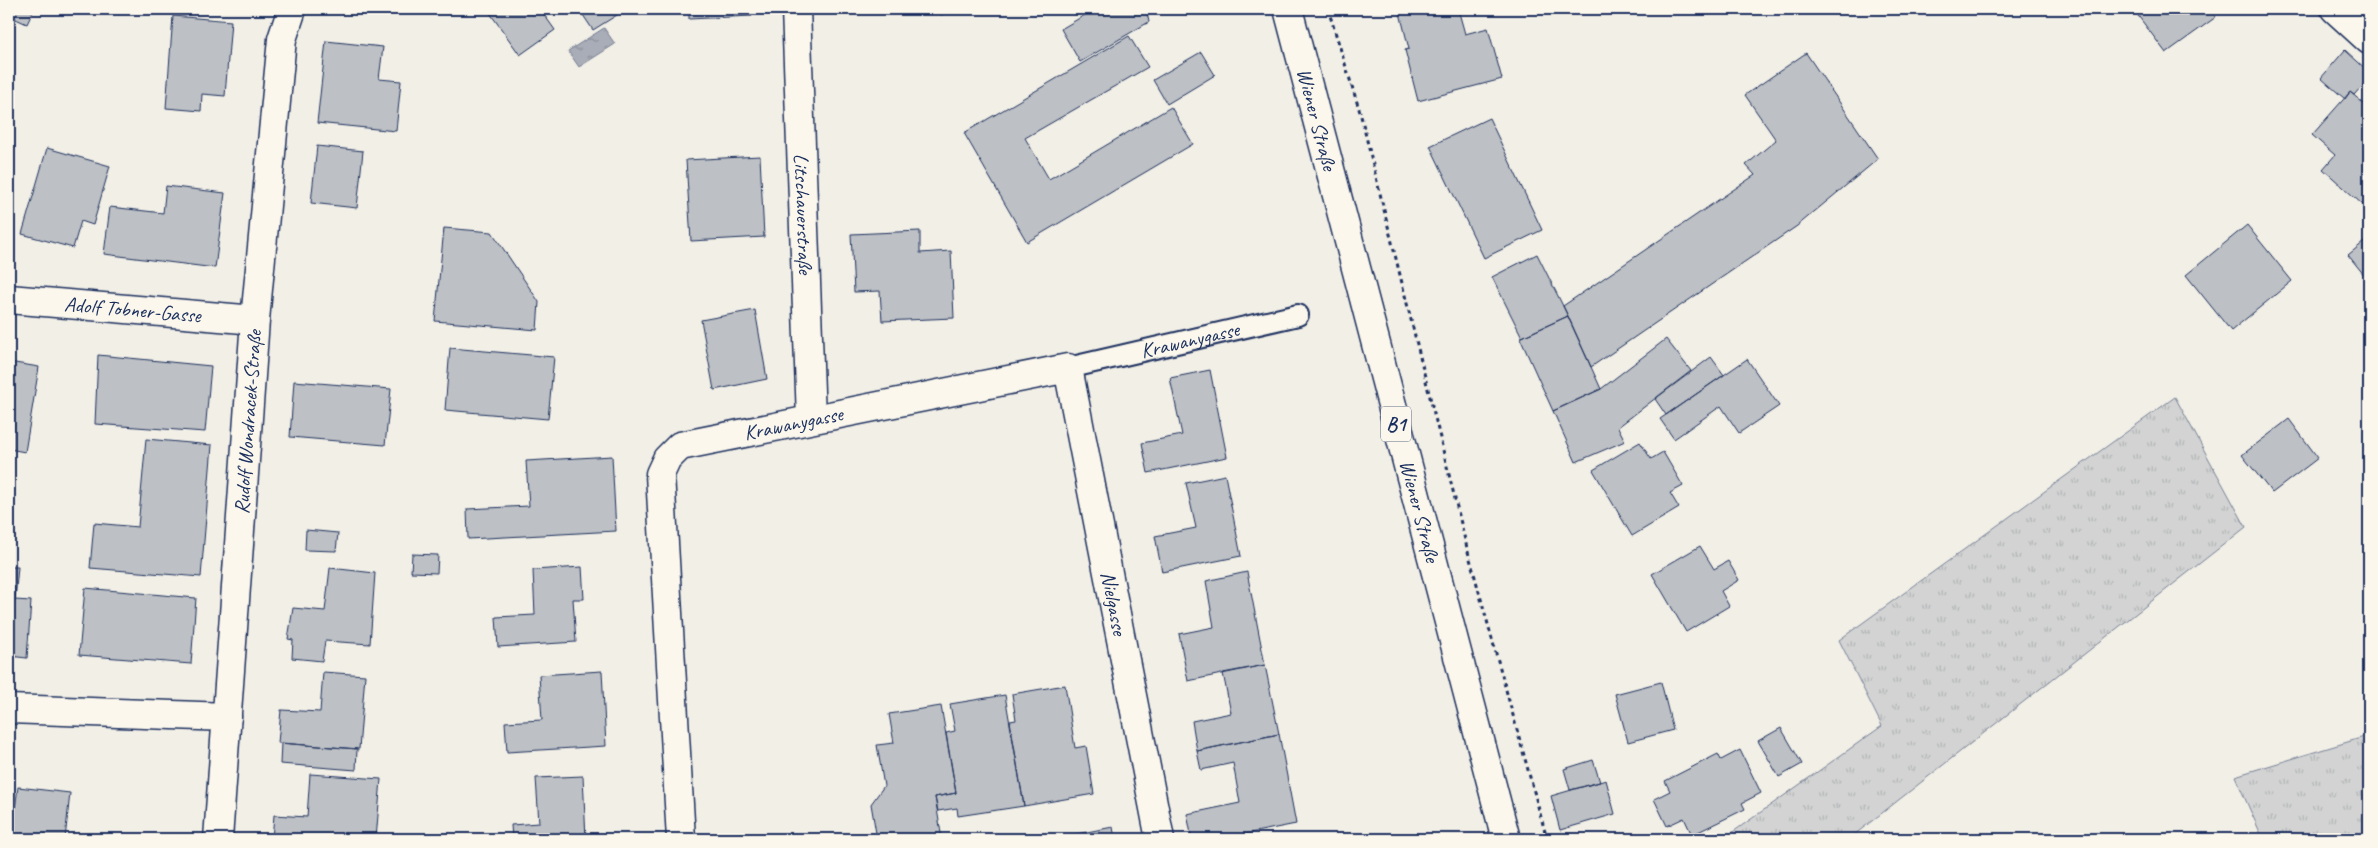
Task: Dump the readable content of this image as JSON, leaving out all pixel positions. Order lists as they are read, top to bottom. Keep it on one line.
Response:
{"streets":{"street":["Wiener Straße","Litschauerstraße","Adolf Tobner-Gasse","Krawanygasse","Rudolf Wondracek-Straße","B1","Nielgasse"]},"crossings":[["Litschauerstraße","Krawanygasse"],["Adolf Tobner-Gasse","Rudolf Wondracek-Straße"],["Krawanygasse","Nielgasse"]]}
